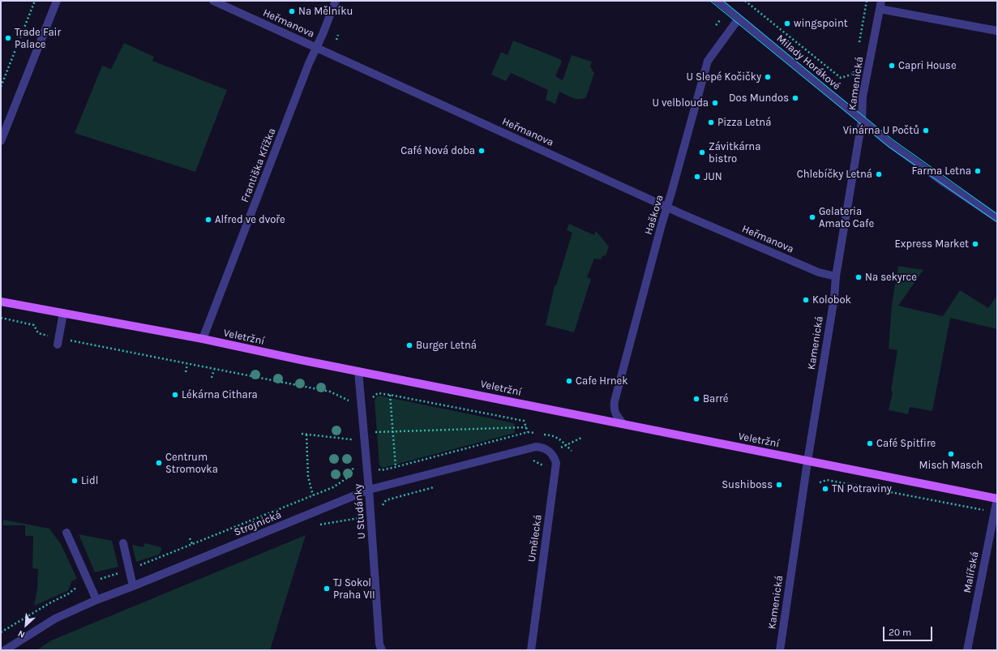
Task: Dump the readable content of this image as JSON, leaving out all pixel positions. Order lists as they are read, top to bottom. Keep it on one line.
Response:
{"streets":{"main road":["Veletržní"],"street":["Heřmanova","Milady Horákové","Kamenická","Františka Křížka","Haškova","U Studánky","Strojnická","Umělecká","Malířská"]},"crossings":[["Heřmanova","Kamenická"],["Heřmanova","Františka Křížka"],["Heřmanova","Haškova"],["Milady Horákové","Kamenická"],["Milady Horákové","Haškova"],["Kamenická","Veletržní"],["Františka Křížka","Veletržní"],["Haškova","Veletržní"],["Veletržní","U Studánky"],["Veletržní","Malířská"],["U Studánky","Strojnická"],["Strojnická","Umělecká"]],"places":["Na Mělníku","wingspoint","Trade Fair Palace","Capri House","U Slepé Kočičky","Dos Mundos","U velblouda","Pizza Letná","Vinárna U Počtů","Café Nová doba","Závitkárna bistro","Farma Letna","Chlebíčky Letná","JUN","Gelateria Amato Cafe","Alfred ve dvoře","Express Market","Na sekyrce","Kolobok","Burger Letná","Cafe Hrnek","Lékárna Cithara","Barré","Café Spitfire","Misch Masch","Centrum Stromovka","Lidl","Sushiboss","TN Potraviny","TJ Sokol Praha VII"],"scale_bar":"20 m","north":"bottom left"}
